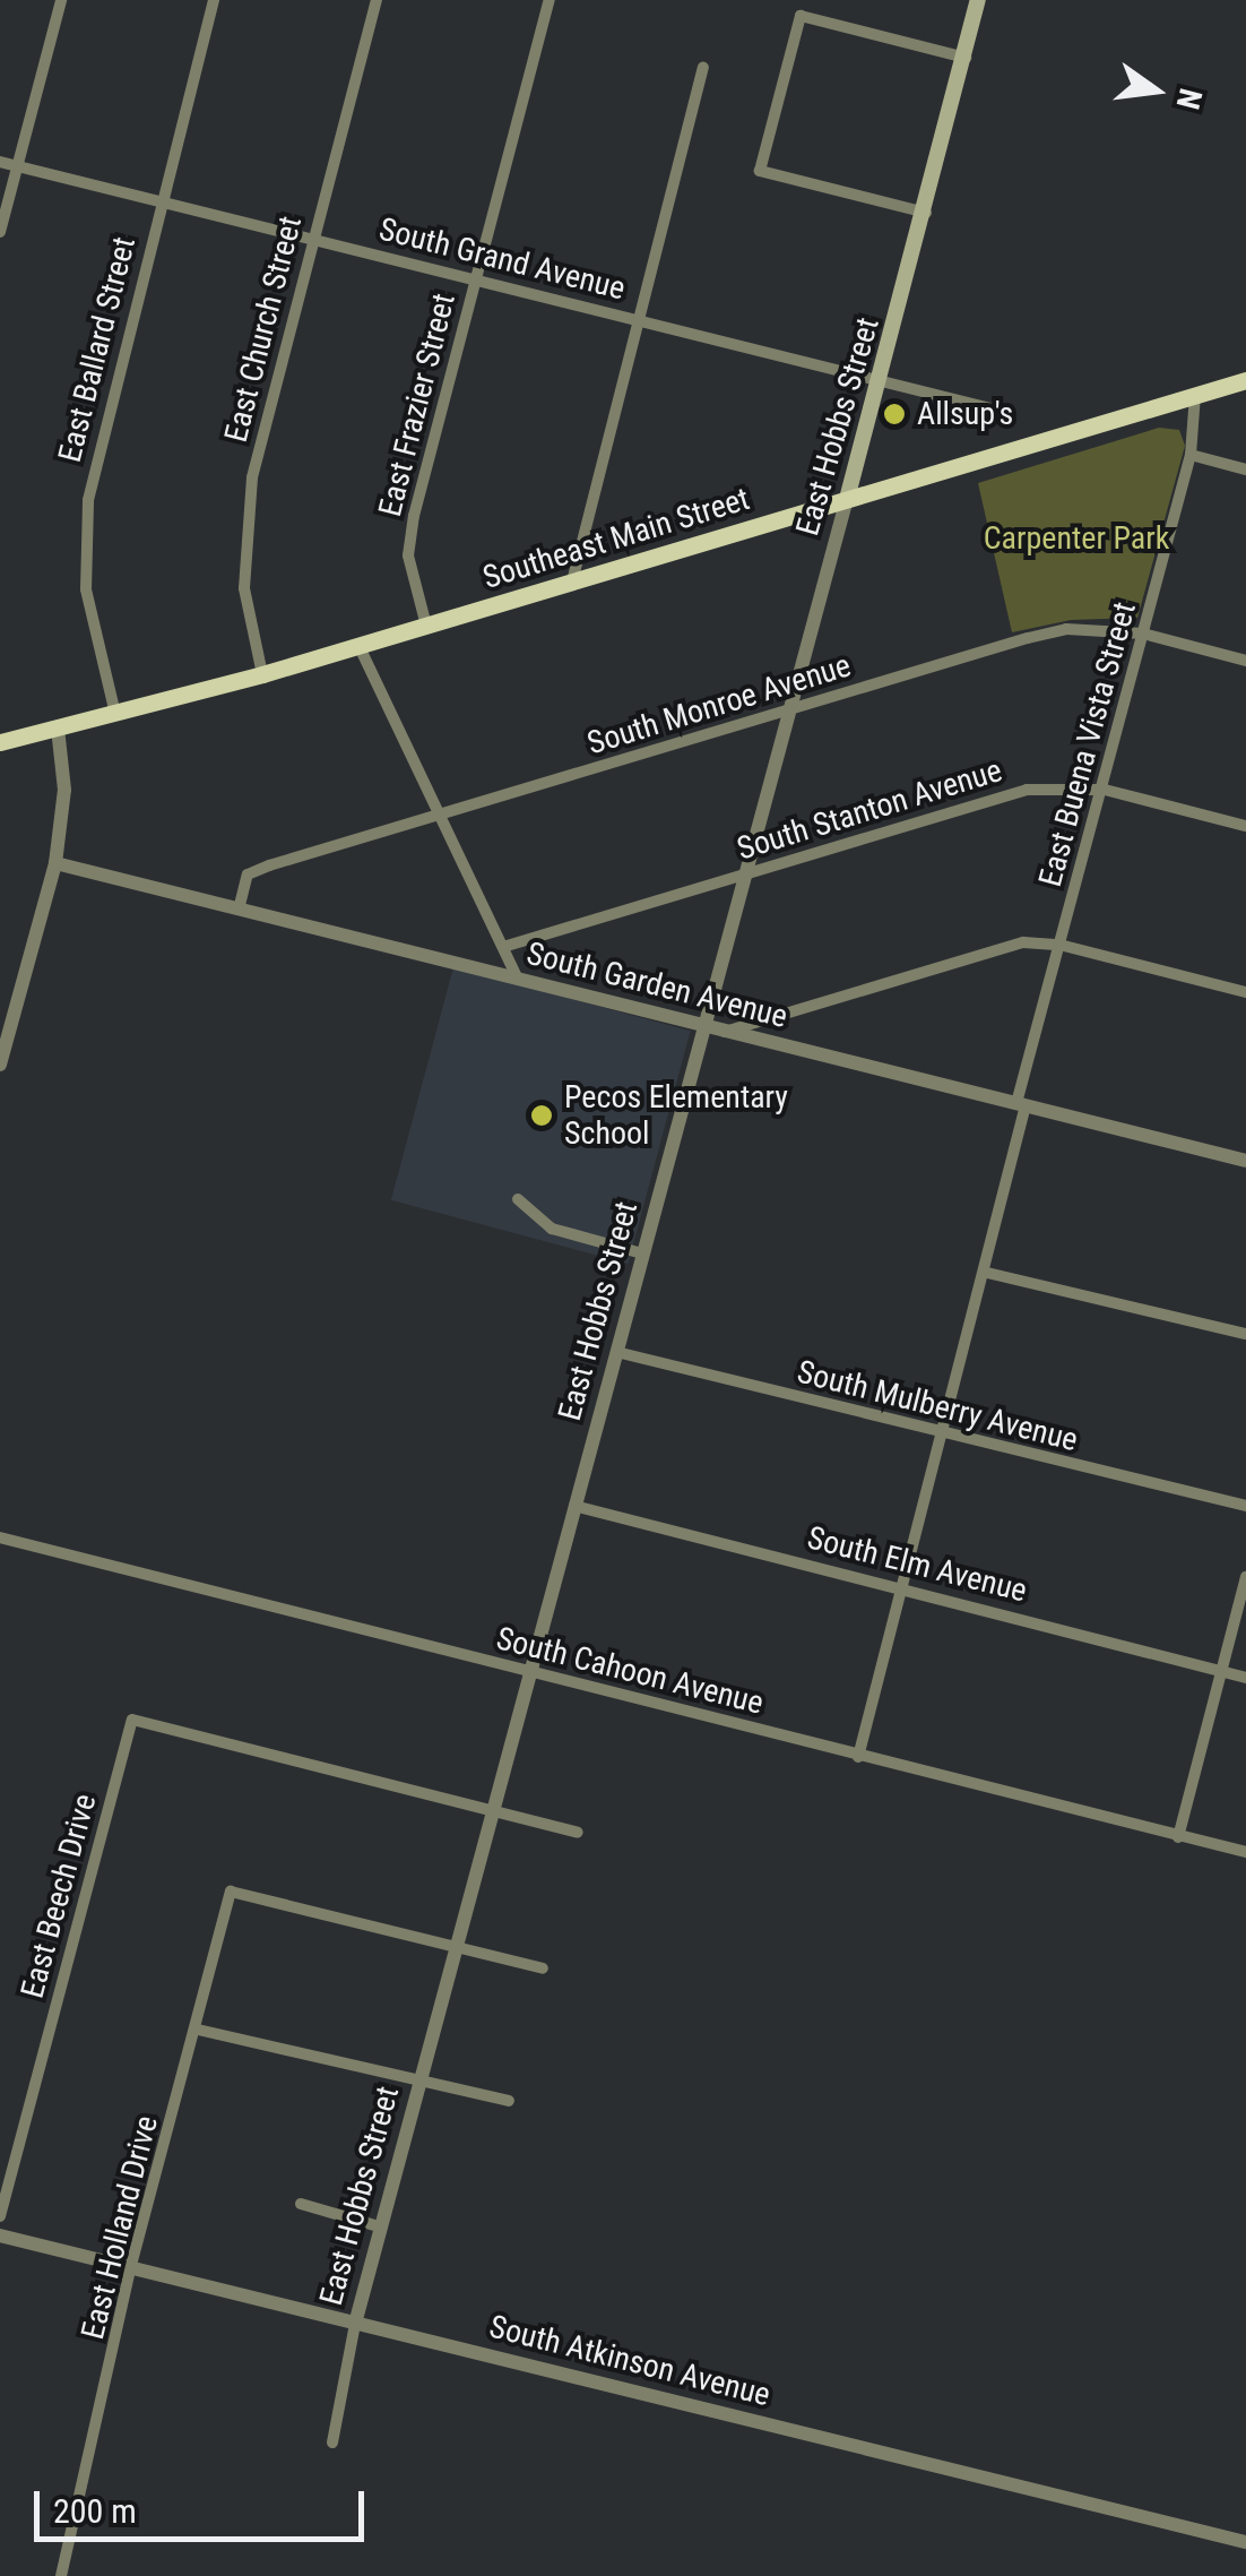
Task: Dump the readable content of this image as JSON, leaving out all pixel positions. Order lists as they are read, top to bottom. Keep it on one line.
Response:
{"streets":{"main road":["East Hobbs Street","Southeast Main Street"],"street":["South Grand Avenue","East Church Street","East Ballard Street","East Frazier Street","South Monroe Avenue","East Buena Vista Street","South Stanton Avenue","South Garden Avenue","South Mulberry Avenue","South Elm Avenue","South Cahoon Avenue","East Beech Drive","East Holland Drive","South Atkinson Avenue"]},"crossings":[["South Grand Avenue","East Church Street"],["South Grand Avenue","East Ballard Street"],["South Grand Avenue","East Frazier Street"],["South Grand Avenue","East Hobbs Street"],["East Church Street","Southeast Main Street"],["East Ballard Street","Southeast Main Street"],["East Frazier Street","Southeast Main Street"],["East Hobbs Street","Southeast Main Street"],["East Hobbs Street","South Monroe Avenue"],["East Hobbs Street","South Stanton Avenue"],["East Hobbs Street","South Garden Avenue"],["East Hobbs Street","South Mulberry Avenue"],["East Hobbs Street","South Elm Avenue"],["East Hobbs Street","South Cahoon Avenue"],["East Hobbs Street","East Beech Drive"],["East Hobbs Street","East Holland Drive"],["East Hobbs Street","South Atkinson Avenue"],["Southeast Main Street","East Buena Vista Street"],["South Monroe Avenue","East Buena Vista Street"],["South Monroe Avenue","South Garden Avenue"],["East Buena Vista Street","South Stanton Avenue"],["East Buena Vista Street","South Garden Avenue"],["East Buena Vista Street","South Mulberry Avenue"],["East Buena Vista Street","South Elm Avenue"],["East Buena Vista Street","South Cahoon Avenue"],["East Holland Drive","South Atkinson Avenue"]],"parks":["Carpenter Park"],"places":["Allsup's","Pecos Elementary School"],"scale_bar":"200 m","north":"right"}
